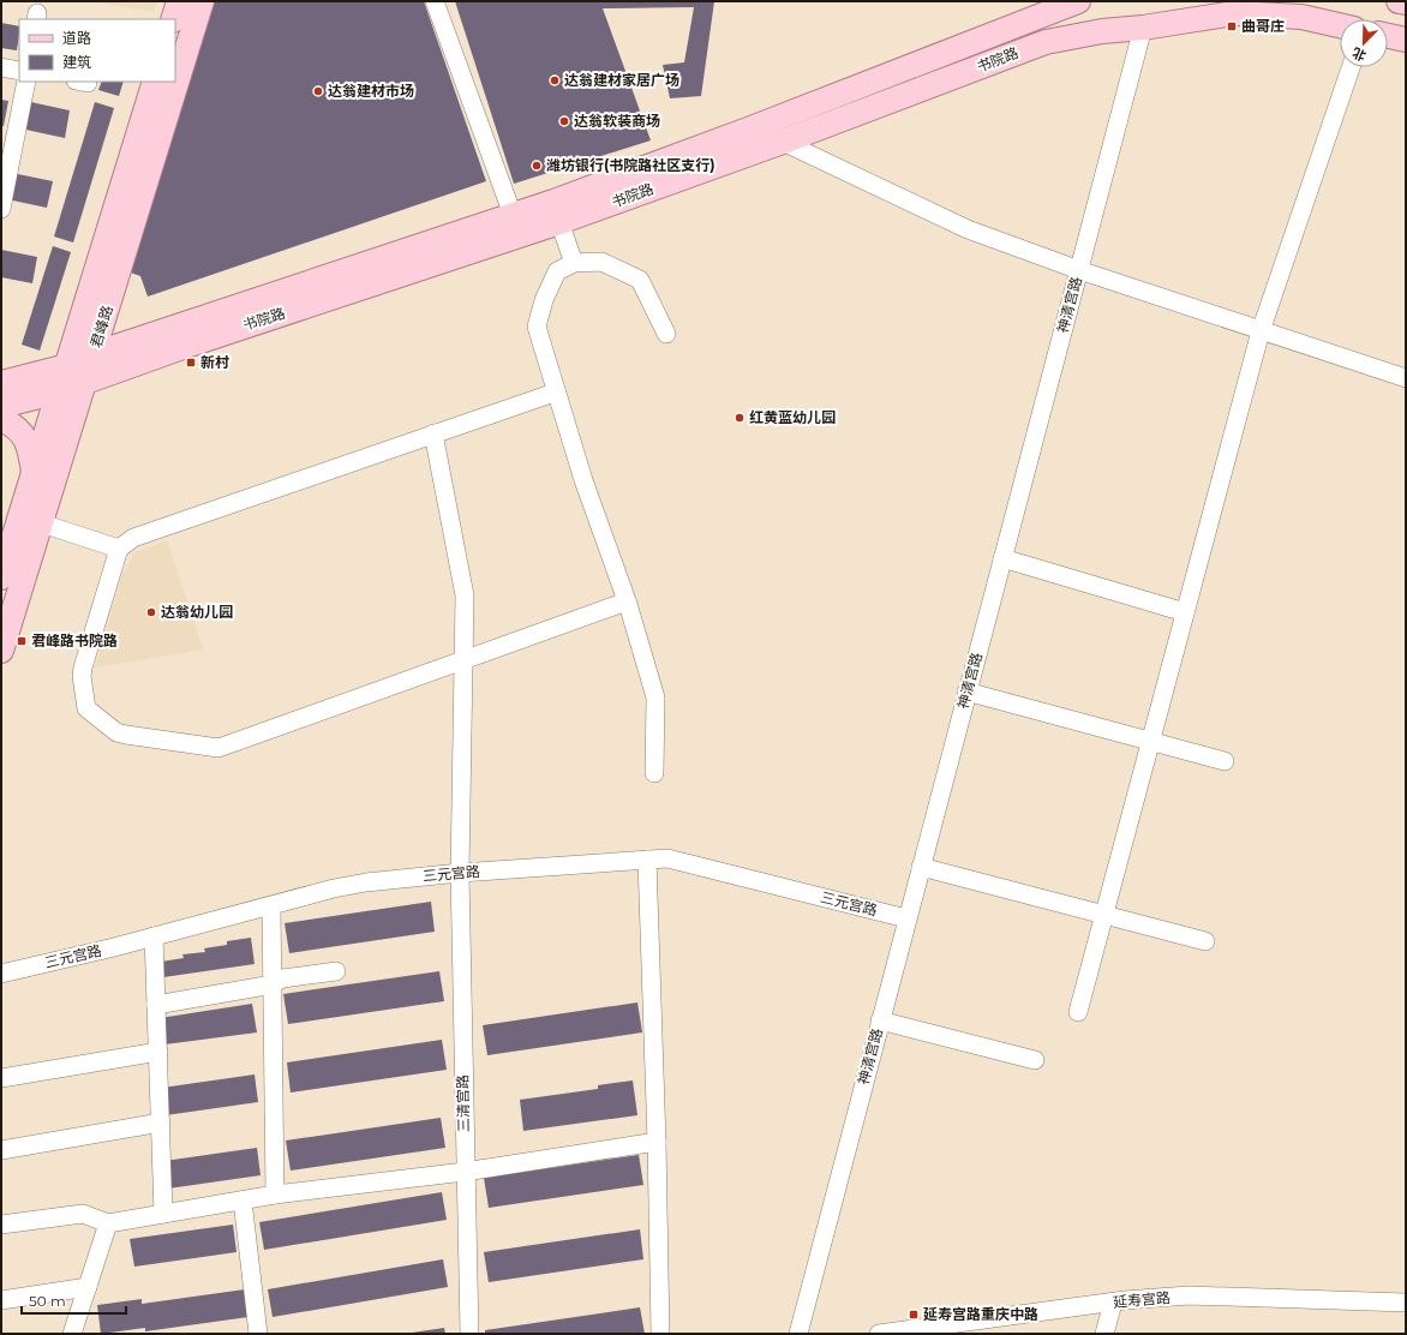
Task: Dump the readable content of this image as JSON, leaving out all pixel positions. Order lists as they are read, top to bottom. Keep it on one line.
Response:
{"streets":{"main road":["书院路","君峰路"],"street":["神清宫路","三元宫路","三清宫路","延寿宫路"]},"crossings":[["书院路","神清宫路"],["书院路","君峰路"],["神清宫路","三元宫路"],["三元宫路","三清宫路"]],"places":{"transit":["曲哥庄","新村","君峰路书院路","延寿宫路重庆中路"],"other":["达翁建材家居广场","达翁建材市场","达翁软装商场","潍坊银行(书院路社区支行)","红黄蓝幼儿园","达翁幼儿园"]},"legend":["道路","建筑"],"scale_bar":"50 m","north":"bottom left"}
